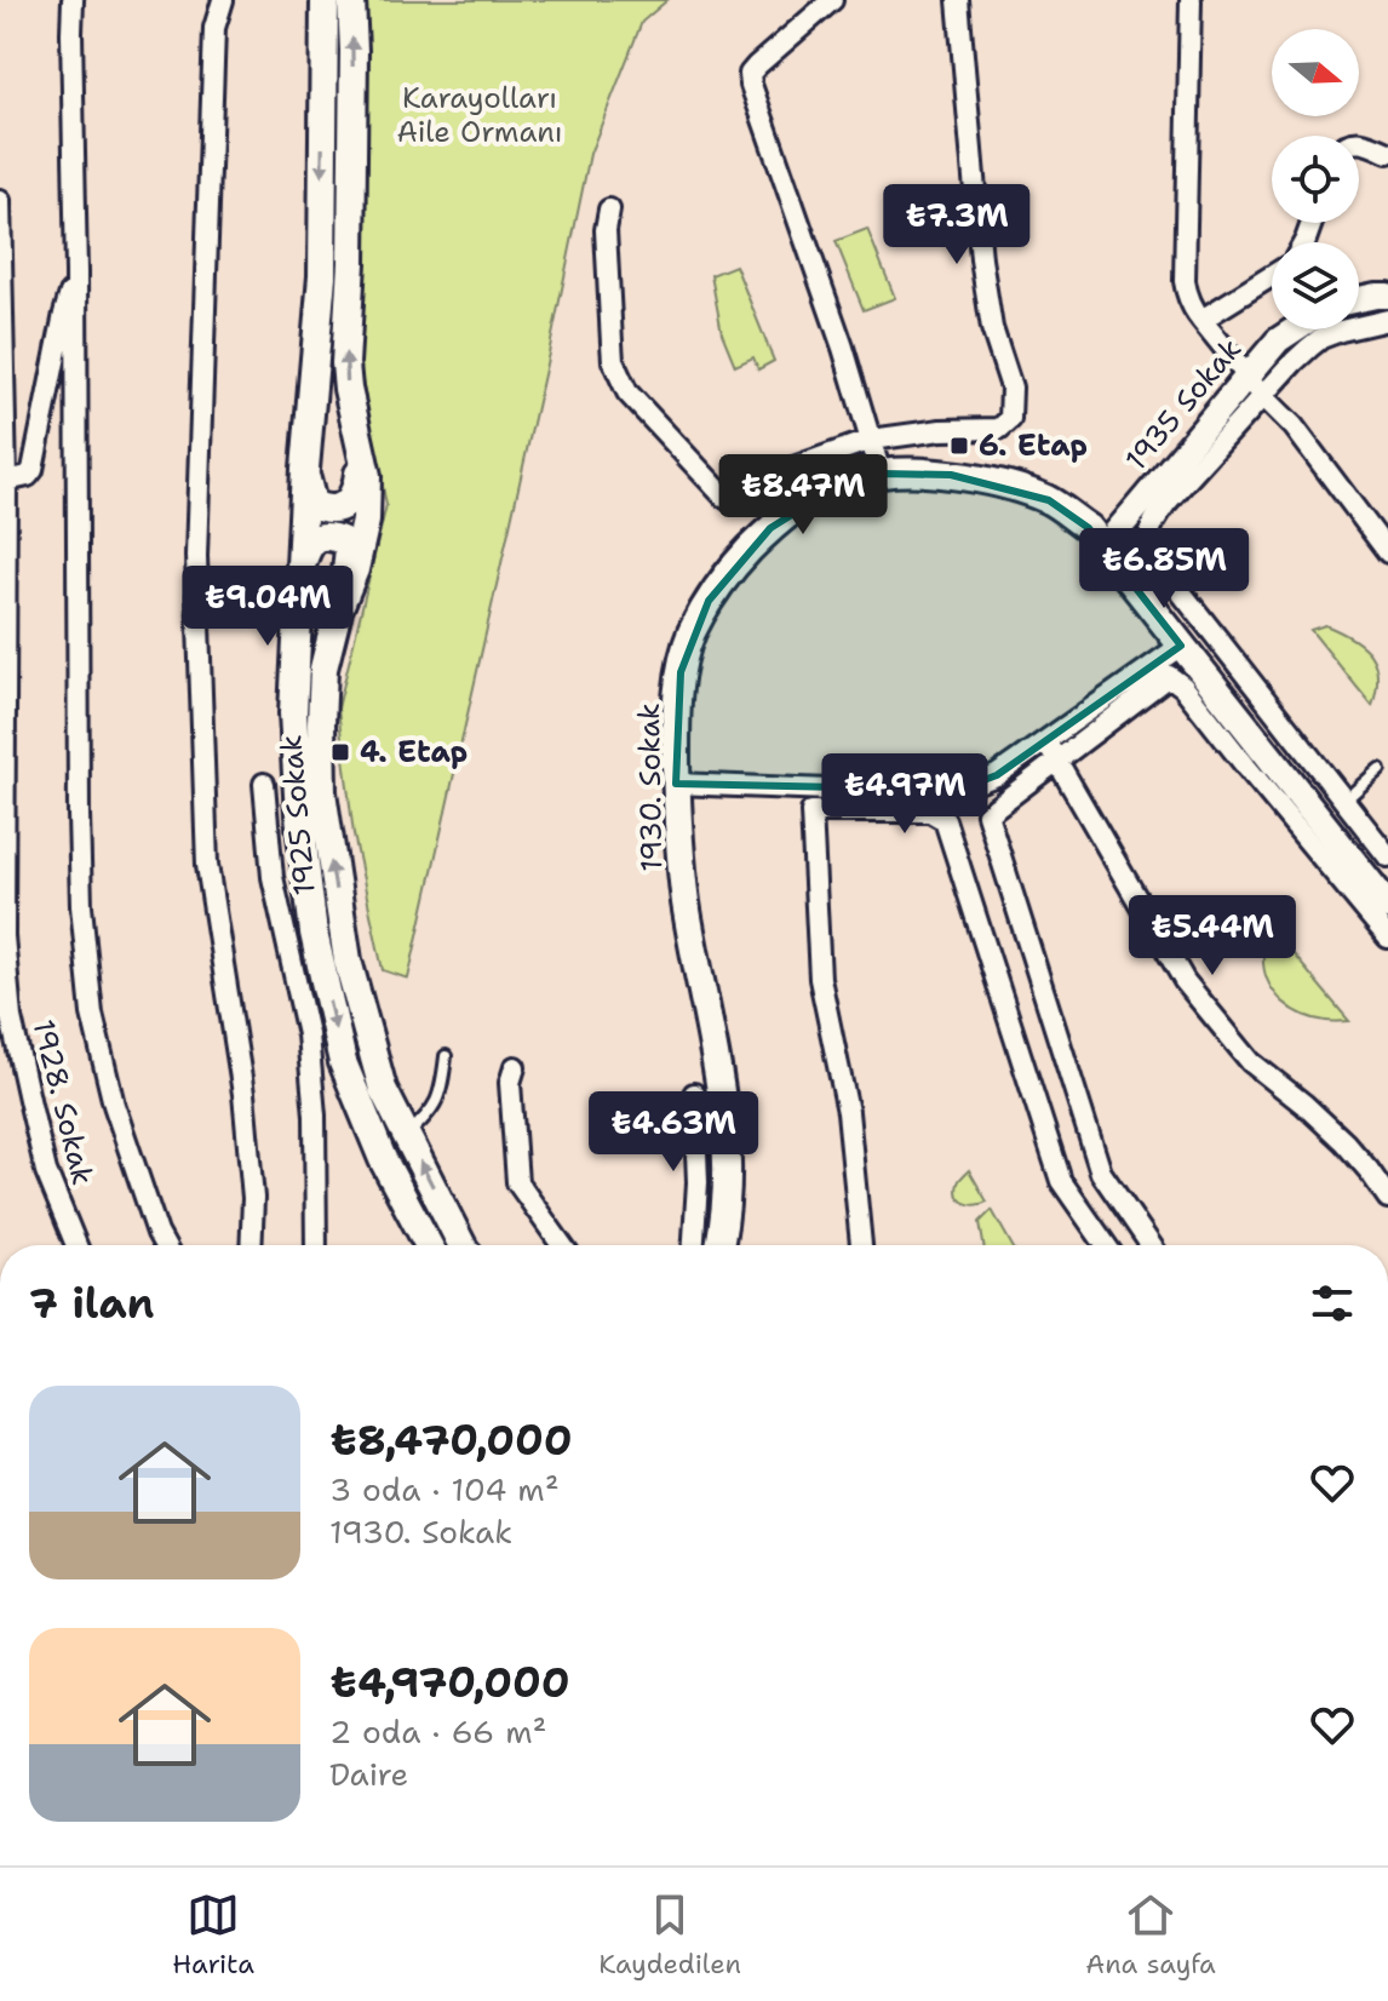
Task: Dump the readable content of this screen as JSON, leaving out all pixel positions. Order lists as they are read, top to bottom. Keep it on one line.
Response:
{"streets":{"main road":["1930. Sokak","1925 Sokak"],"street":["1935 Sokak","1928. Sokak"]},"crossings":[["1935 Sokak","1930. Sokak"]],"parks":["Karayolları Aile Ormanı"],"places":{"transit":["6. Etap","4. Etap"]},"north":"right","page":{"price":["₺7.3M","₺8.47M","₺6.85M","₺9.04M","₺4.97M","₺5.44M","₺4.63M"],"heading":"7 ilan","list":[{"name":"₺8,470,000","note":"3 oda · 104 m² · 1930. Sokak"},{"name":"₺4,970,000","note":"2 oda · 66 m² · Daire"}],"tabs":["Harita","Kaydedilen","Ana sayfa"]}}
